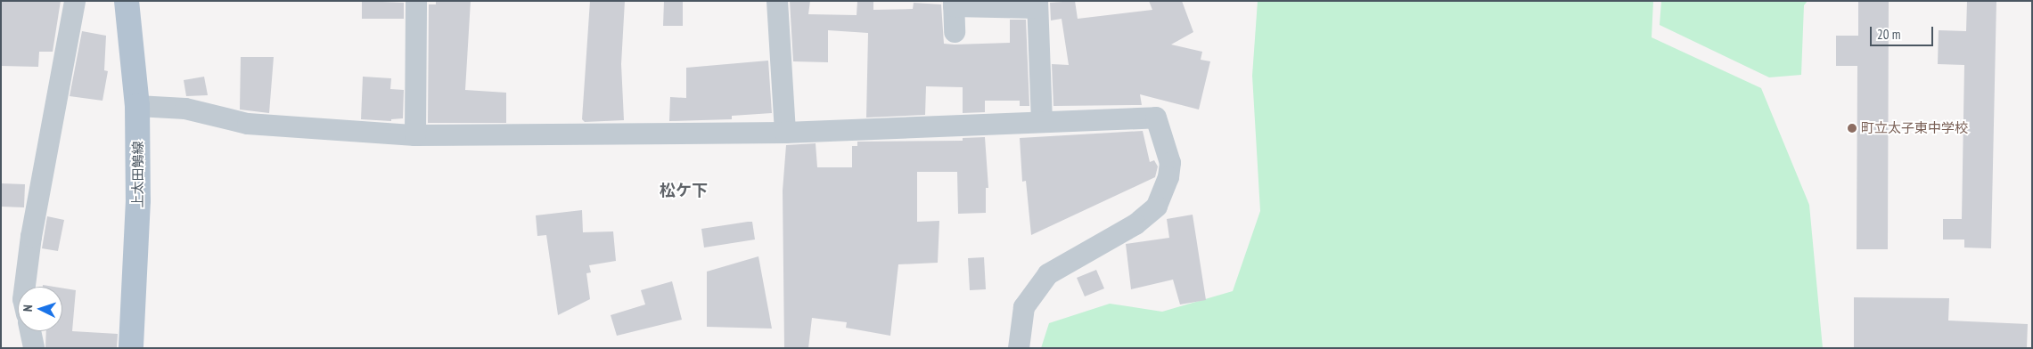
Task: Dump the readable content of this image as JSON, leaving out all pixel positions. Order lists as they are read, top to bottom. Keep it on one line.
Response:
{"streets":{"main road":["上太田鵤線"]},"districts":["松ケ下"],"places":["町立太子東中学校"],"scale_bar":"20 m","north":"left"}
